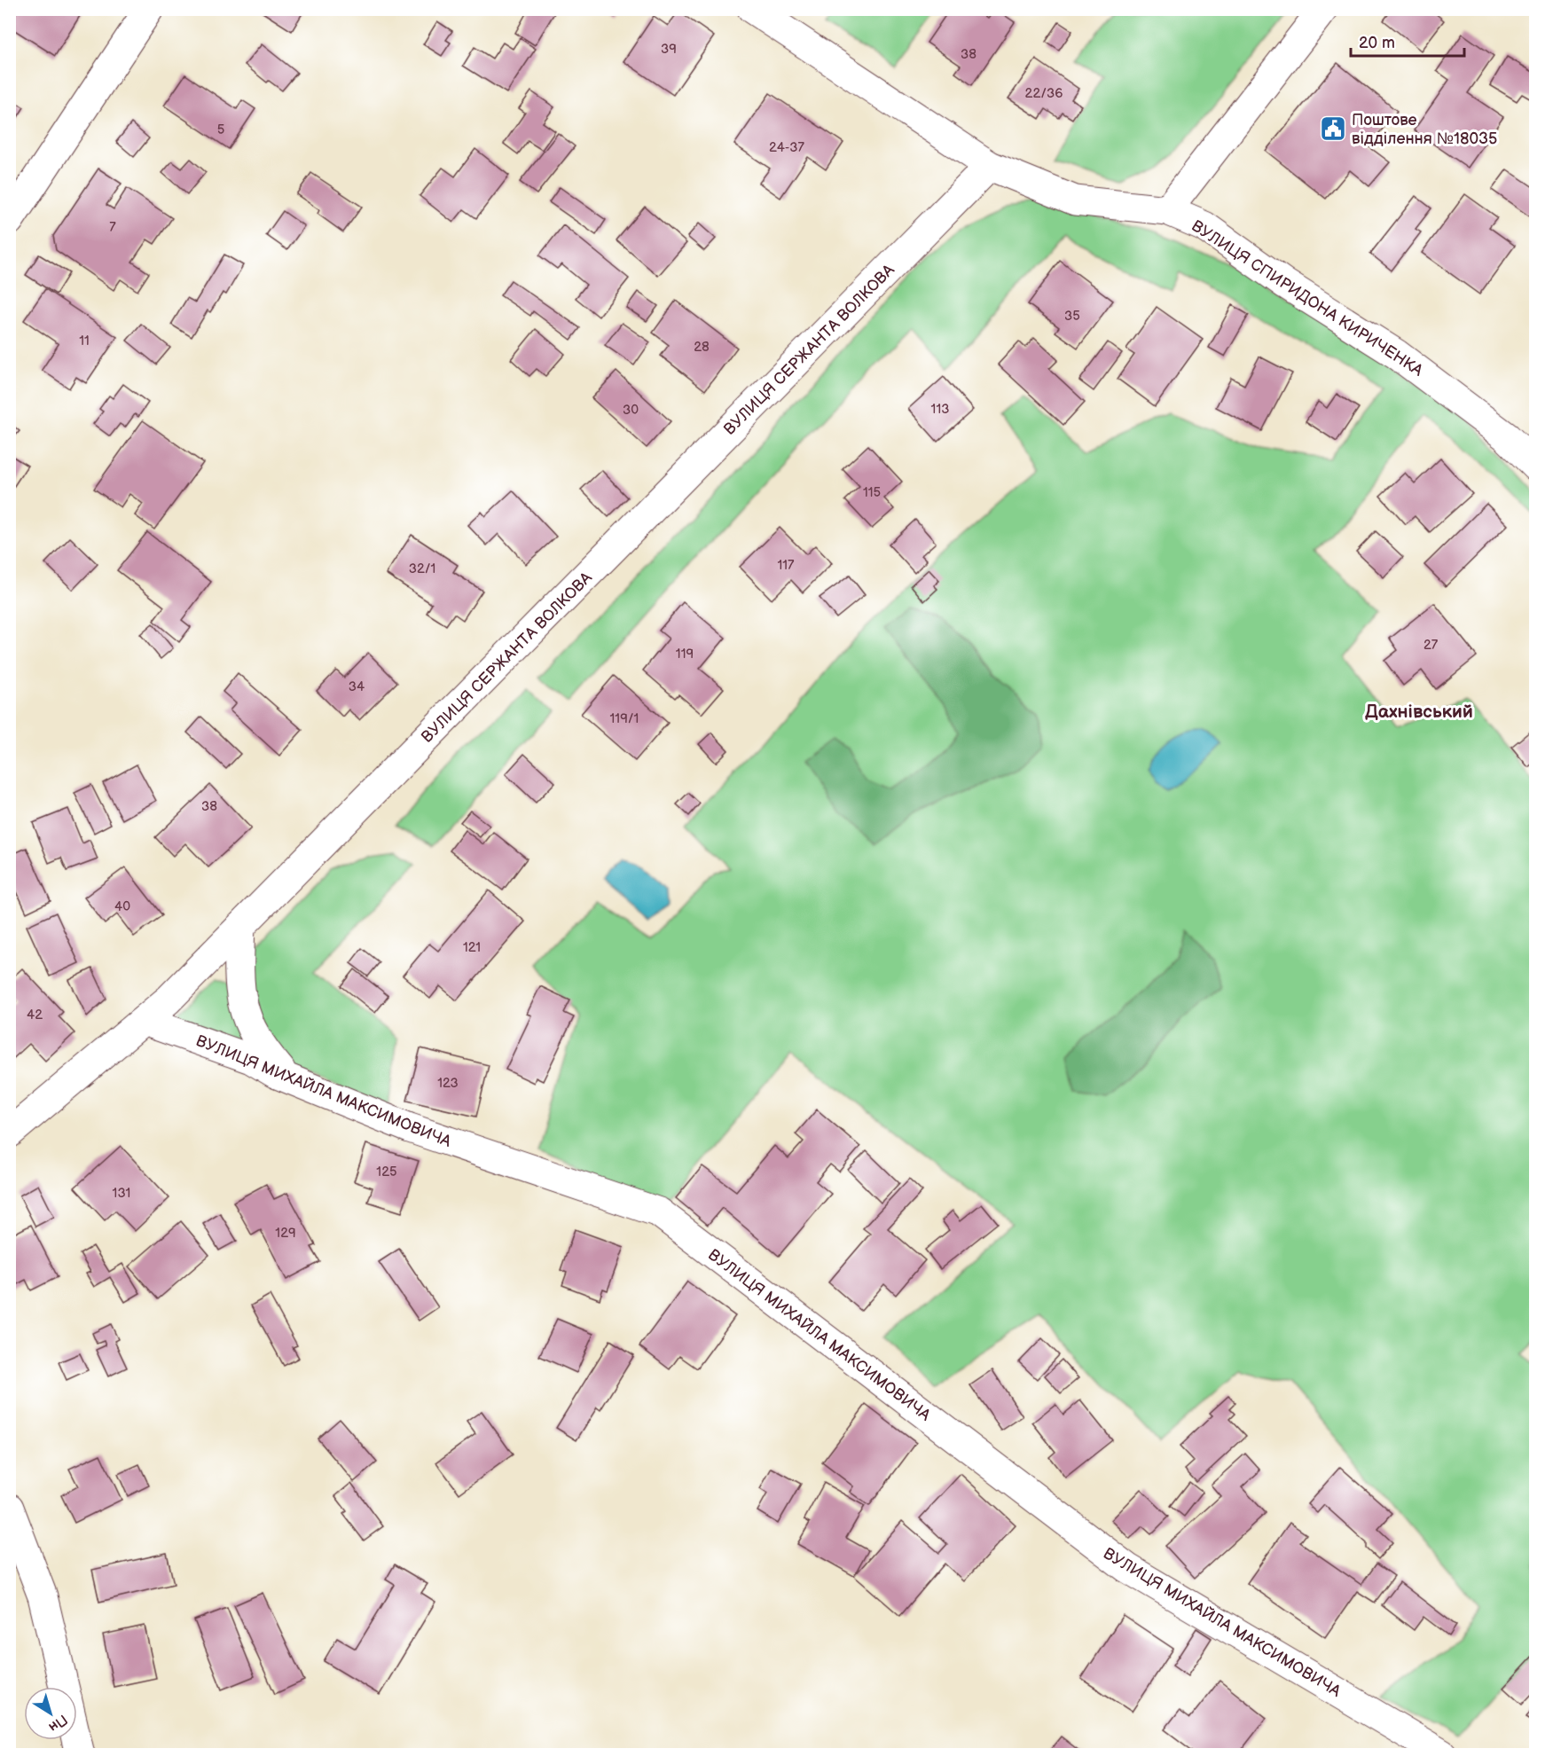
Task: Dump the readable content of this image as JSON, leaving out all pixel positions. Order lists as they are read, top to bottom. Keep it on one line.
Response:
{"streets":{"street":["ВУЛИЦЯ СПИРИДОНА КИРИЧЕНКА","ВУЛИЦЯ СЕРЖАНТА ВОЛКОВА","ВУЛИЦЯ МИХАЙЛА МАКСИМОВИЧА"]},"crossings":[["ВУЛИЦЯ СПИРИДОНА КИРИЧЕНКА","ВУЛИЦЯ СЕРЖАНТА ВОЛКОВА"],["ВУЛИЦЯ СЕРЖАНТА ВОЛКОВА","ВУЛИЦЯ МИХАЙЛА МАКСИМОВИЧА"]],"districts":["Дахнівський"],"places":{"public building":["Поштове відділення №18035"]},"house_numbers":["39","38","22/36","5","24-37","7","35","11","28","113","30","115","117","32/1","27","119","34","119/1","38","40","121","42","123","125","131","129"],"scale_bar":"20 m","north":"bottom right"}
